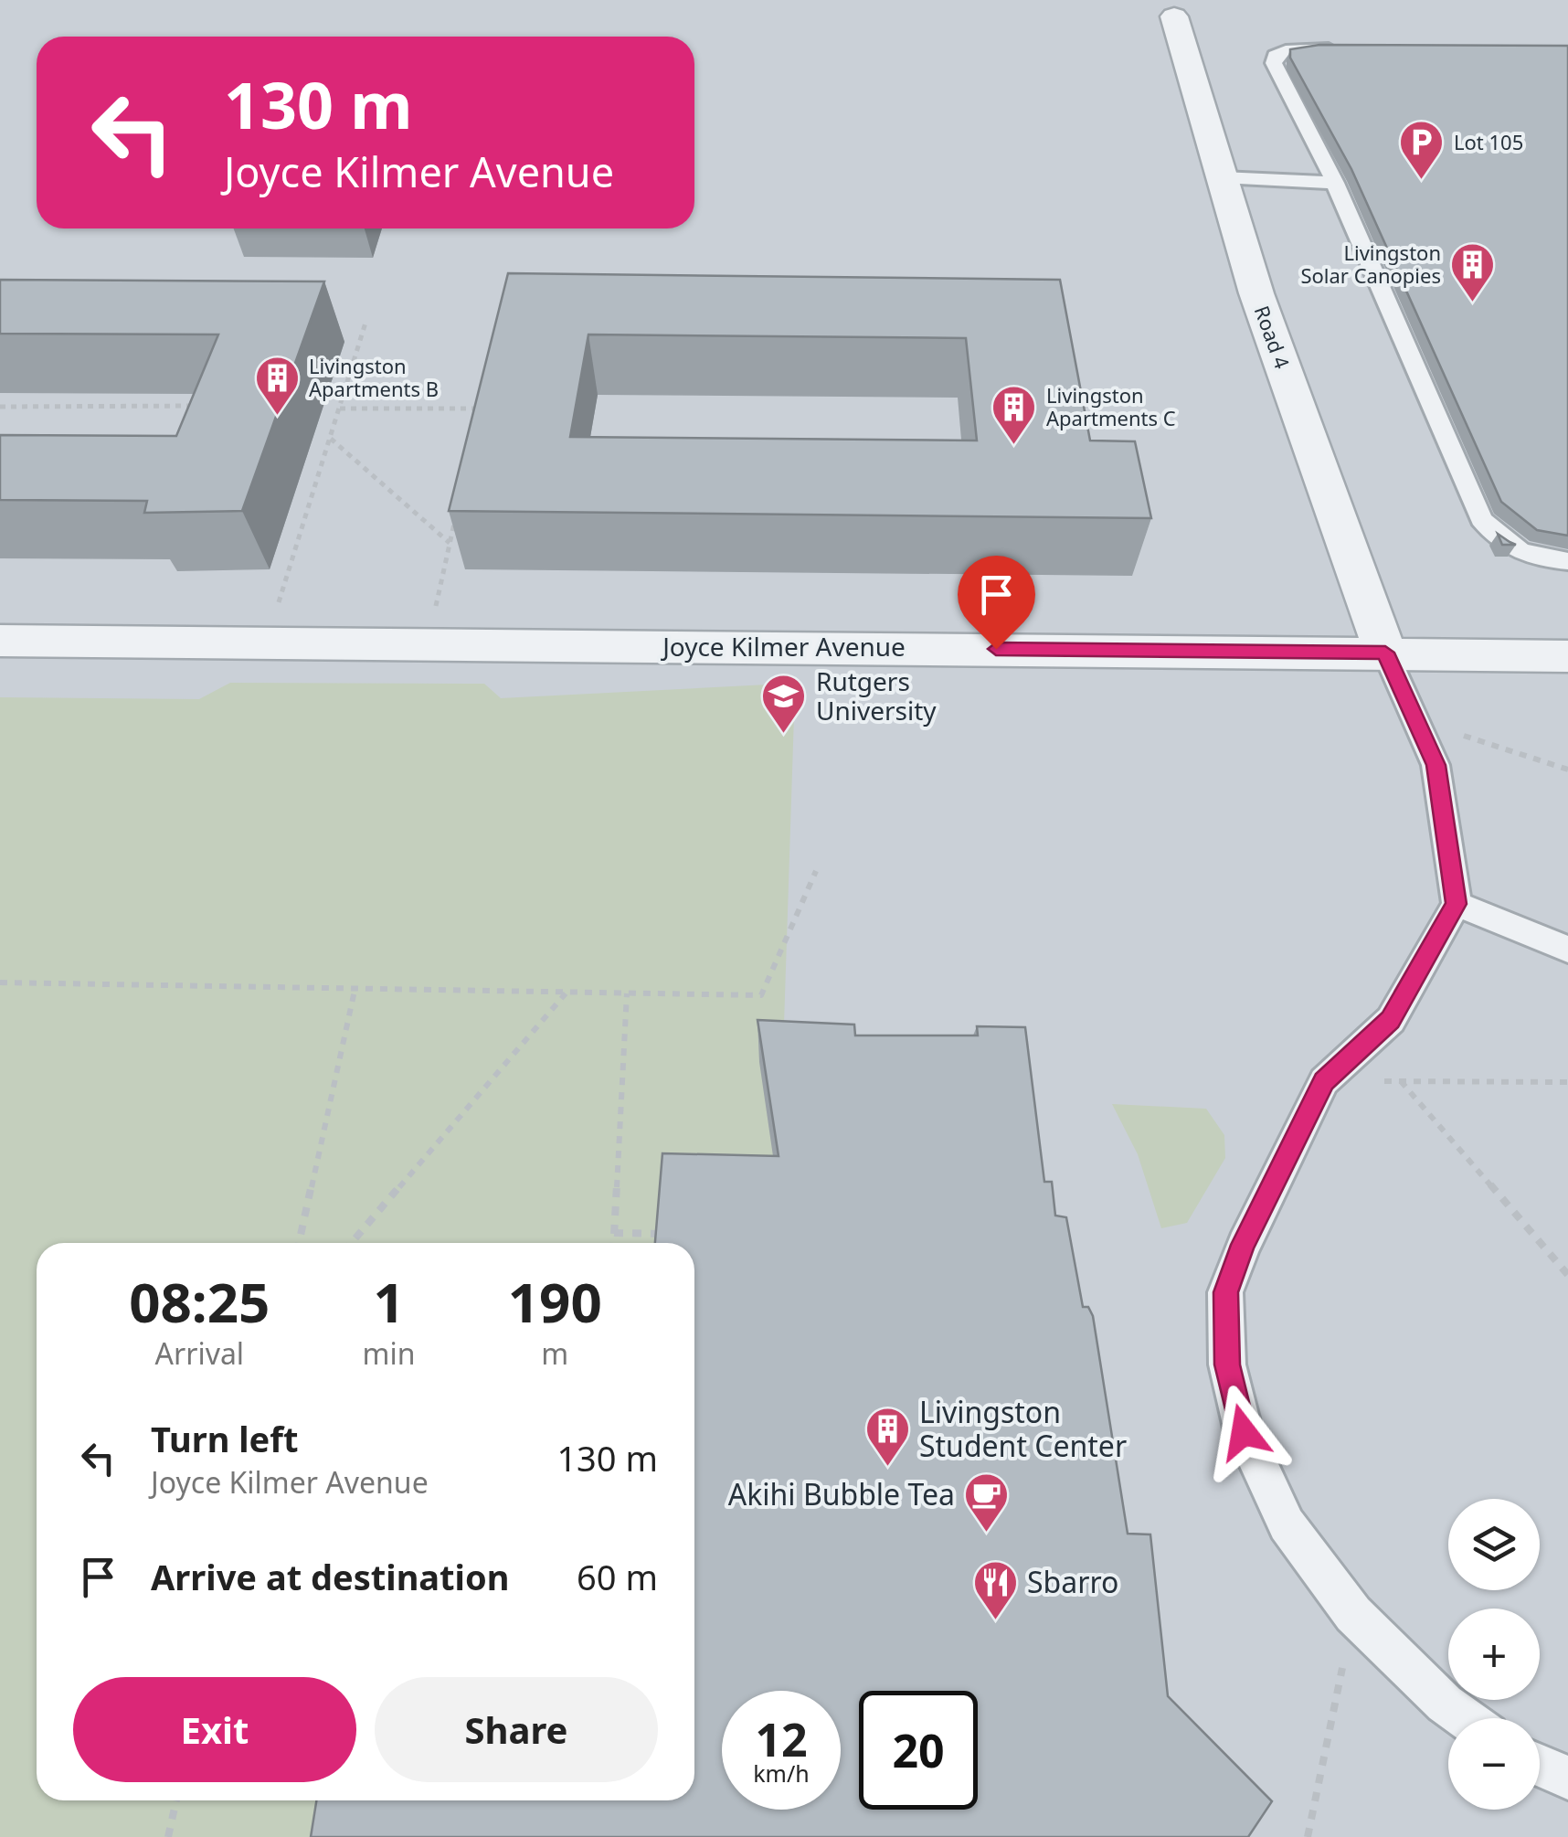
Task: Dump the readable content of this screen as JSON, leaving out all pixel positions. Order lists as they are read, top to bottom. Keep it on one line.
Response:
{"streets":{"street":["Road 4","Joyce Kilmer Avenue"]},"crossings":[["Road 4","Joyce Kilmer Avenue"]],"places":{"parking":["Lot 105"],"building":["Livingston Solar Canopies","Livingston Apartments B","Livingston Apartments C","Livingston Student Center"],"school or university":["Rutgers University"],"cafe":["Akihi Bubble Tea"],"restaurant":["Sbarro"]},"page":{"turn":["130 m","Joyce Kilmer Avenue"],"eta":["08:25","Arrival","1","min","190","m"],"list":[{"name":"Turn left","note":"Joyce Kilmer Avenue","value":"130 m"},{"name":"Arrive at destination","value":"60 m"}],"map_buttons":["+","−"],"buttons":["Exit","Share"],"speed":"12 km/h","limit":"20"}}
